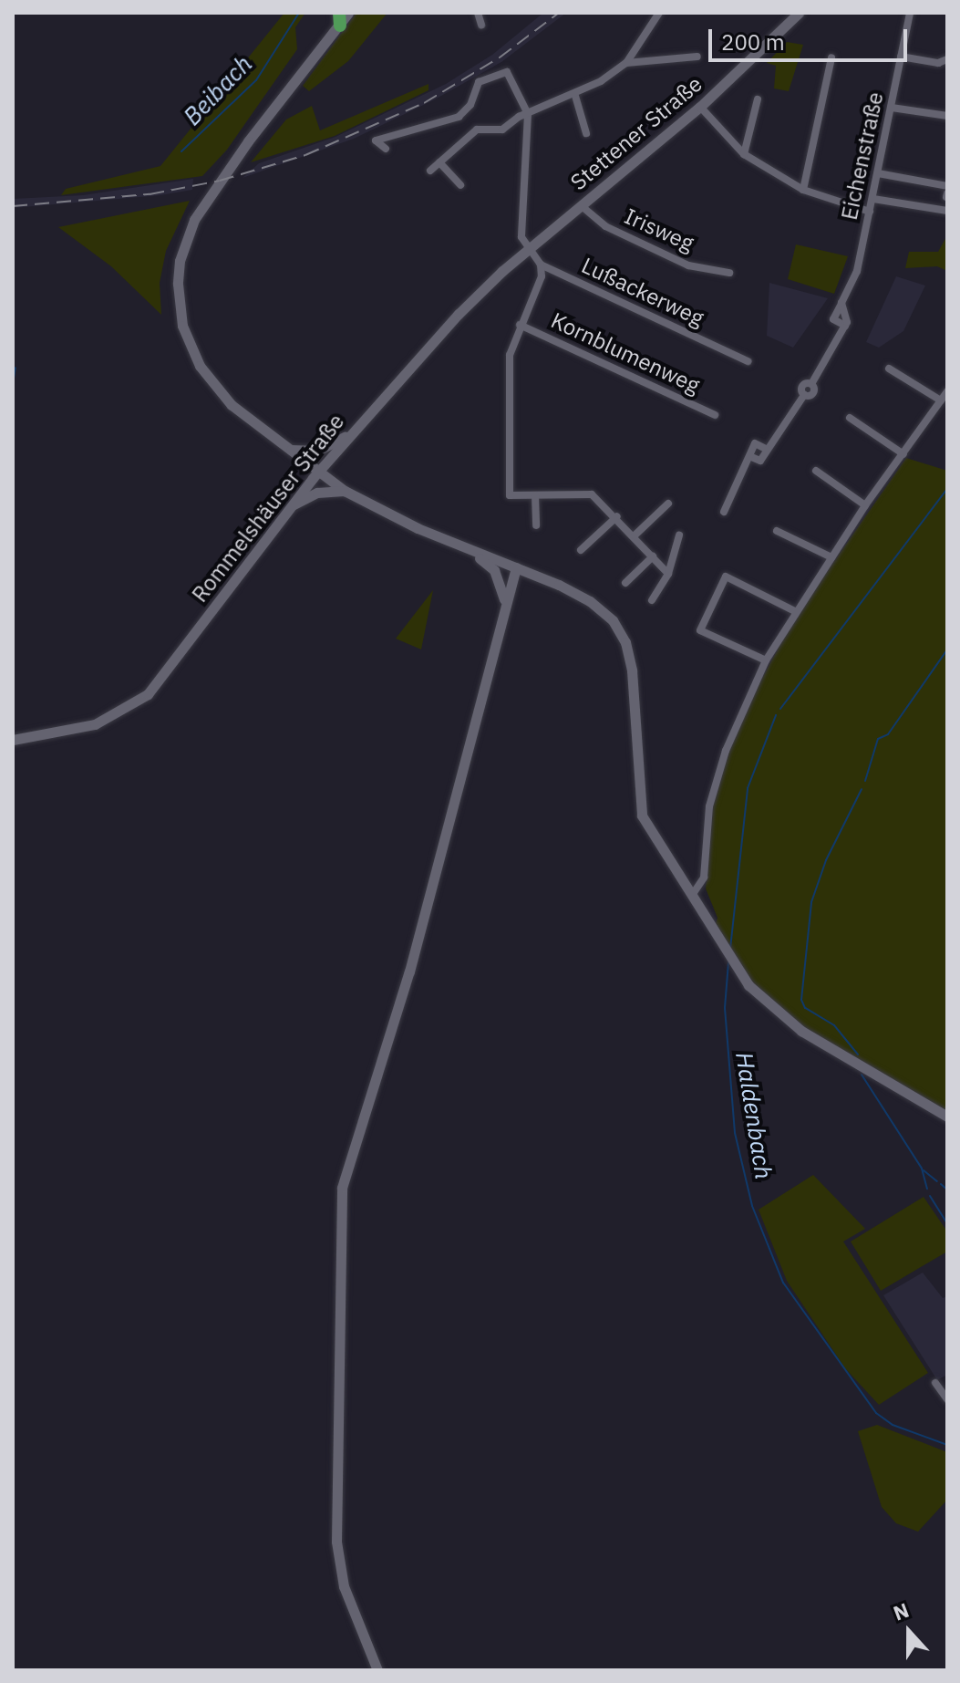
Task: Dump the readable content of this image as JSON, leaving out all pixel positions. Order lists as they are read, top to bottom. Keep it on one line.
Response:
{"streets":{"main road":["Stettener Straße","Rommelshäuser Straße"],"street":["Eichenstraße","Irisweg","Lußackerweg","Kornblumenweg"]},"crossings":[["Stettener Straße","Irisweg"],["Stettener Straße","Lußackerweg"],["Stettener Straße","Rommelshäuser Straße"],["Lußackerweg","Rommelshäuser Straße"]],"water":["Beibach","Haldenbach"],"scale_bar":"200 m","north":"top"}
